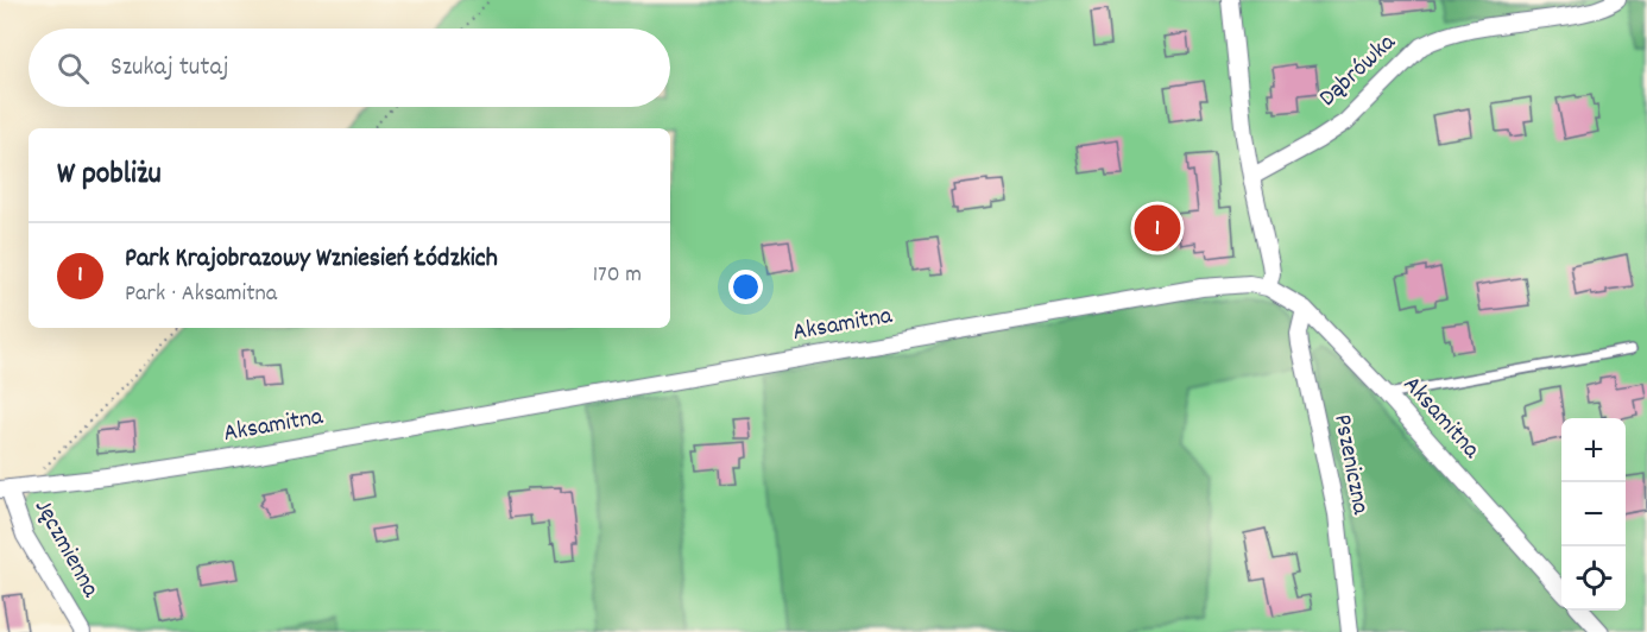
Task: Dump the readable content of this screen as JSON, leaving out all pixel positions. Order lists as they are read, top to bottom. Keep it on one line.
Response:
{"streets":{"street":["Dąbrówka","Aksamitna","Pszeniczna","Jęczmienna"]},"crossings":[["Aksamitna","Pszeniczna"],["Aksamitna","Jęczmienna"]],"page":{"search":"Szukaj tutaj","heading":"W pobliżu","pins":"1","list":[{"mark":"1","name":"Park Krajobrazowy Wzniesień Łódzkich","note":"Park · Aksamitna","value":"170 m"}],"map_buttons":["+","−"]}}
